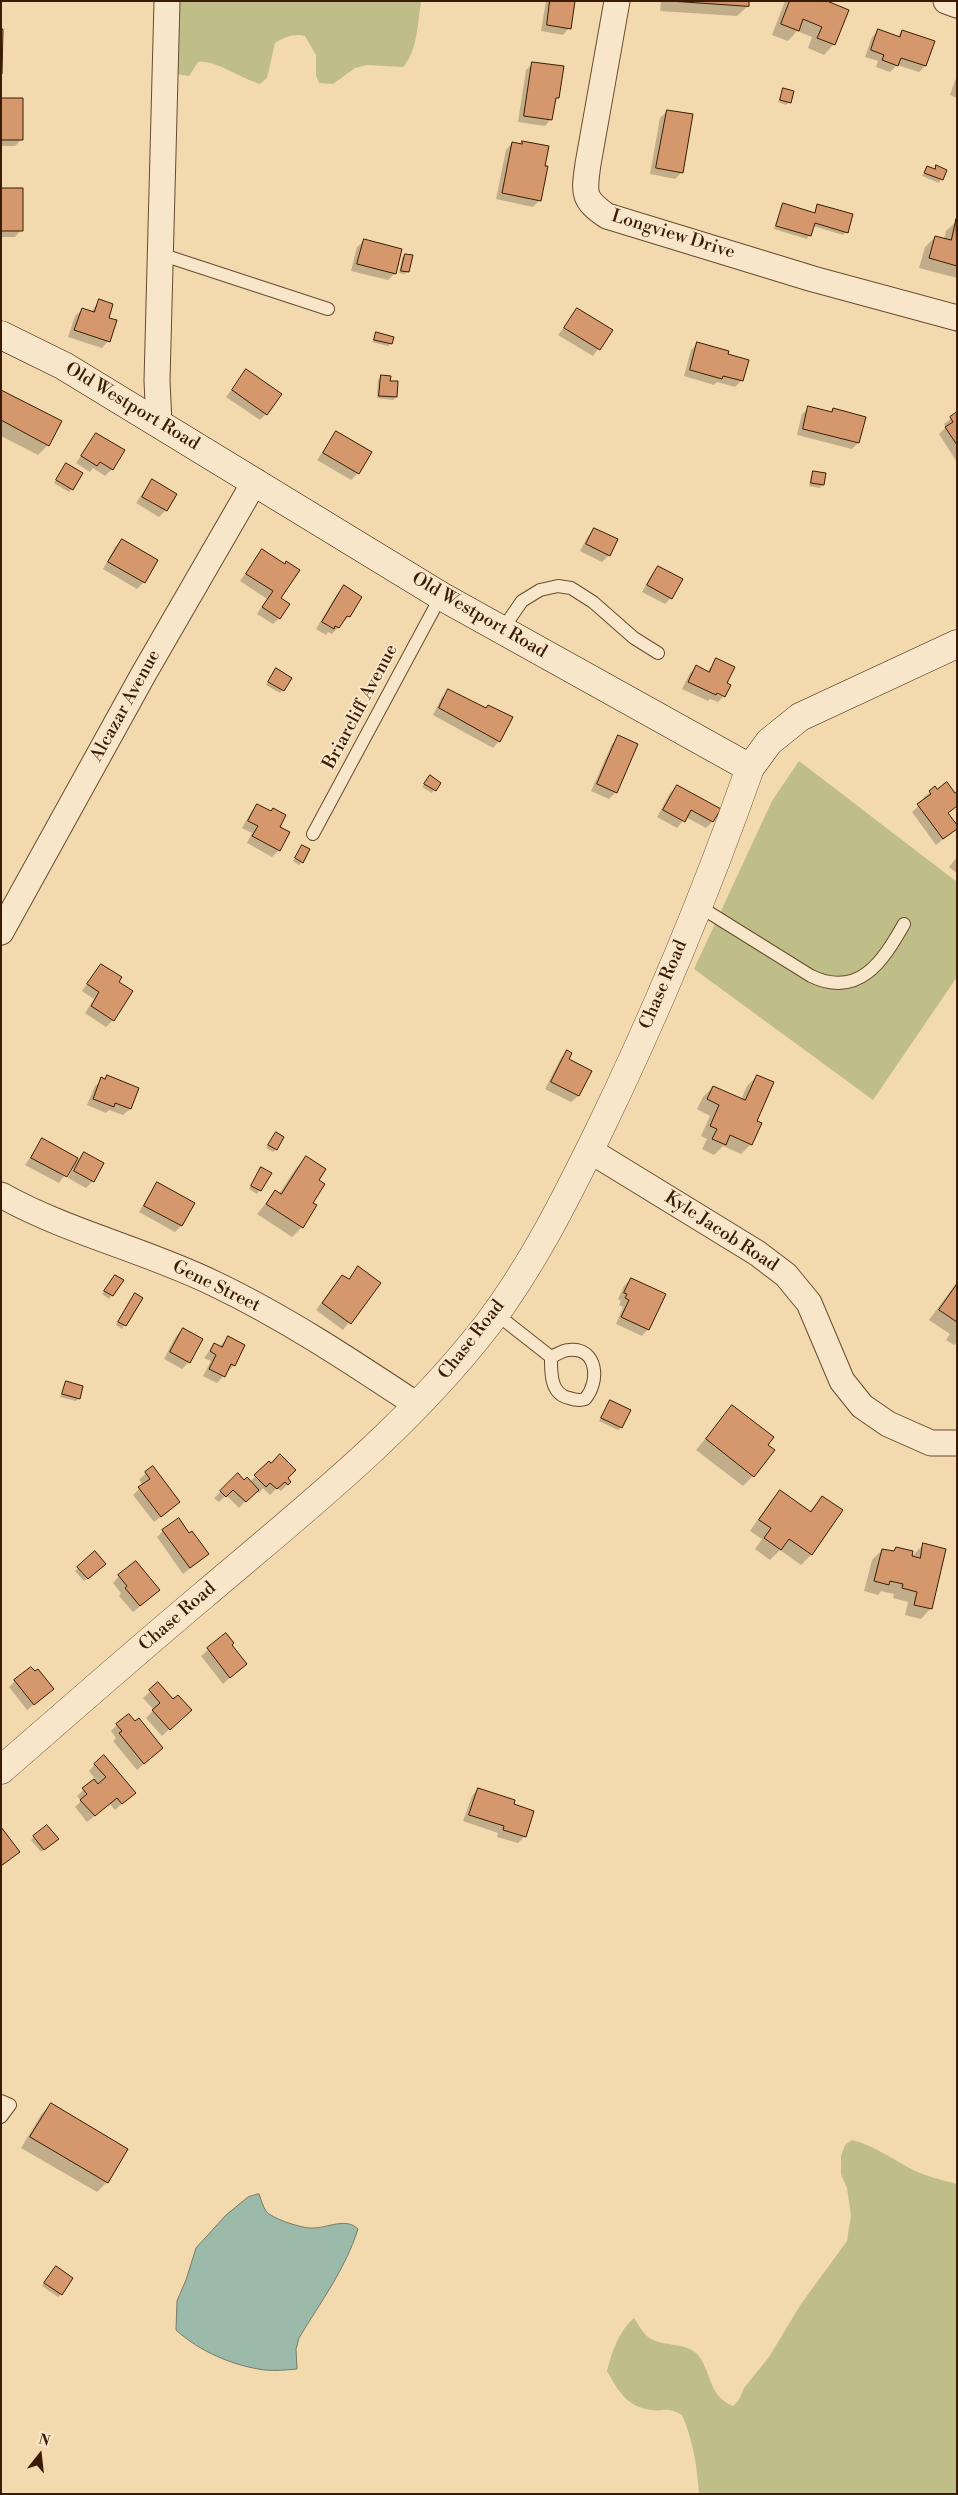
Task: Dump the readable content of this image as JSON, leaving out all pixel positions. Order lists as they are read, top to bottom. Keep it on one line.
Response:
{"streets":{"street":["Longview Drive","Old Westport Road","Alcazar Avenue","Chase Road","Kyle Jacob Road","Gene Street"],"lane":["Briarcliff Avenue"]},"crossings":[["Old Westport Road","Alcazar Avenue"],["Old Westport Road","Briarcliff Avenue"],["Old Westport Road","Chase Road"],["Chase Road","Kyle Jacob Road"],["Chase Road","Gene Street"]],"north":"top"}
